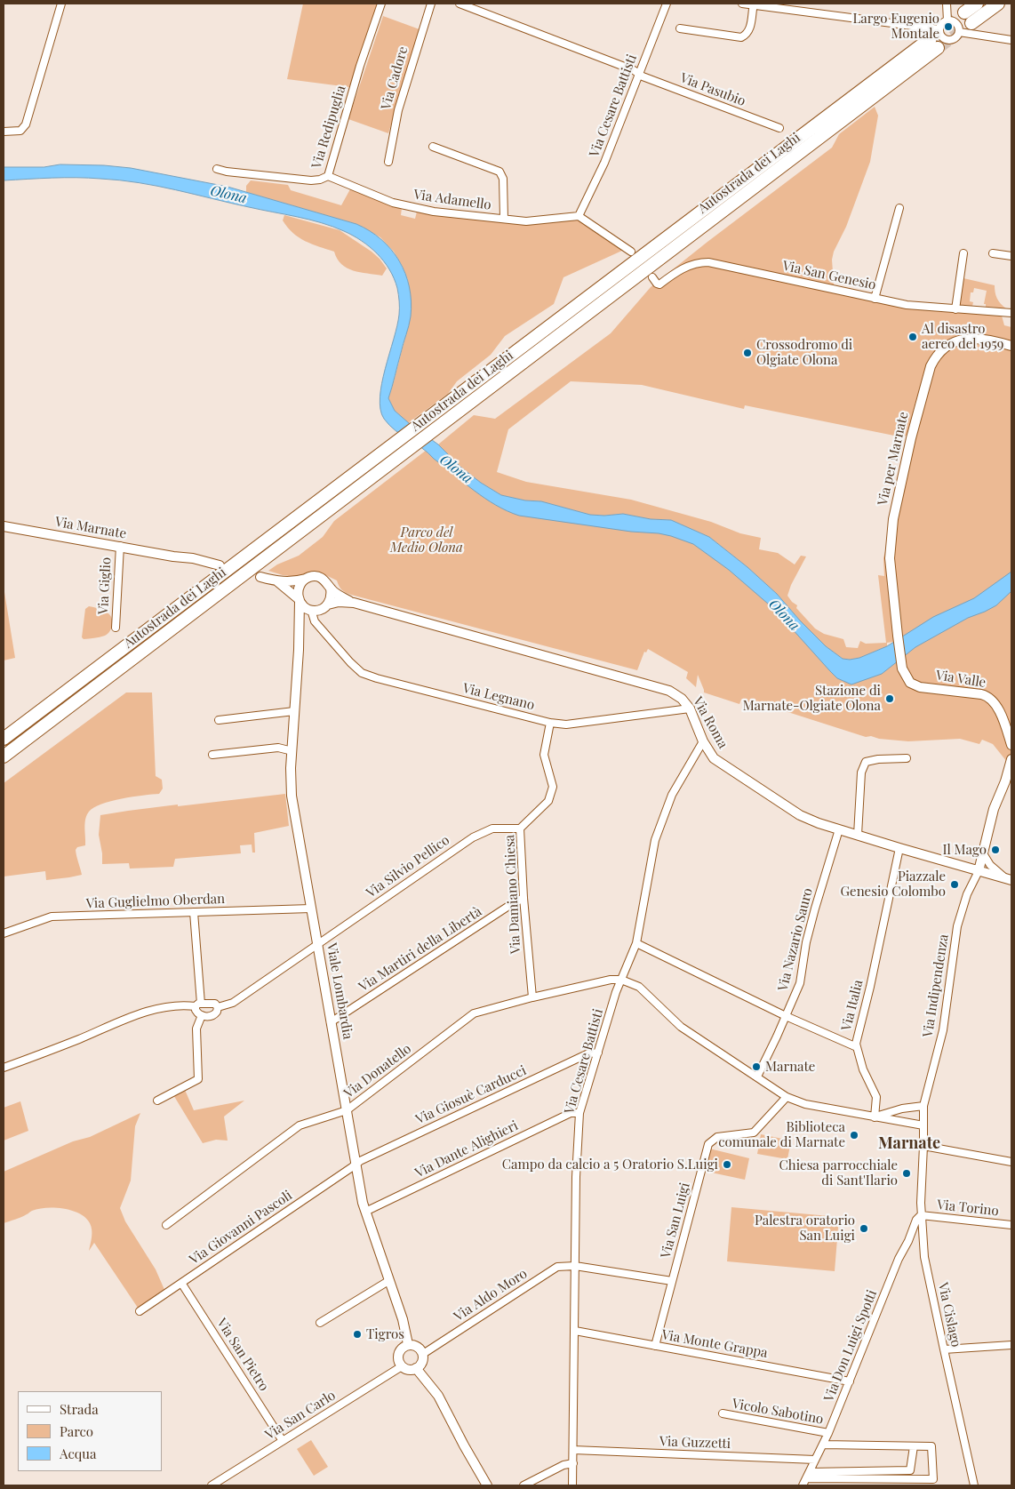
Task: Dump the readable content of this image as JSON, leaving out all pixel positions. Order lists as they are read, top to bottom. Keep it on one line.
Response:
{"streets":{"highway":["Autostrada dei Laghi"],"street":["Via Cadore","Via Pasubio","Via Cesare Battisti","Via Redipuglia","Via Adamello","Via San Genesio","Via per Marnate","Via Marnate","Via Giglio","Via Valle","Via Legnano","Via Roma","Via Silvio Pellico","Via Damiano Chiesa","Via Guglielmo Oberdan","Via Nazario Sauro","Via Martiri della Libertà","Via Indipendenza","Viale Lombardia","Via Italia","Via Donatello","Via Giosuè Carducci","Via Dante Alighieri","Via Torino","Via San Luigi","Via Giovanni Pascoli","Via Aldo Moro","Via Cislago","Via Monte Grappa","Via Don Luigi Spotti","Via San Pietro","Vicolo Sabotino","Via San Carlo","Via Guzzetti"]},"crossings":[["Via Pasubio","Via Cesare Battisti"],["Via Cesare Battisti","Via Adamello"],["Via Cesare Battisti","Via Roma"],["Via Cesare Battisti","Via Donatello"],["Via Cesare Battisti","Via Giosuè Carducci"],["Via Cesare Battisti","Via Dante Alighieri"],["Via Cesare Battisti","Via Aldo Moro"],["Via Cesare Battisti","Via Monte Grappa"],["Via Cesare Battisti","Via Guzzetti"],["Via Redipuglia","Via Adamello"],["Via per Marnate","Via Valle"],["Via Marnate","Via Giglio"],["Via Legnano","Via Roma"],["Via Legnano","Via Damiano Chiesa"],["Via Legnano","Viale Lombardia"],["Via Roma","Via Nazario Sauro"],["Via Roma","Via Indipendenza"],["Via Roma","Viale Lombardia"],["Via Roma","Via Italia"],["Via Silvio Pellico","Via Damiano Chiesa"],["Via Silvio Pellico","Viale Lombardia"],["Via Damiano Chiesa","Via Martiri della Libertà"],["Via Damiano Chiesa","Via Donatello"],["Via Guglielmo Oberdan","Viale Lombardia"],["Via Martiri della Libertà","Viale Lombardia"],["Via Indipendenza","Via Cislago"],["Viale Lombardia","Via Donatello"],["Viale Lombardia","Via Giosuè Carducci"],["Viale Lombardia","Via Dante Alighieri"],["Viale Lombardia","Via Giovanni Pascoli"],["Viale Lombardia","Via Aldo Moro"],["Viale Lombardia","Via San Carlo"],["Via Giosuè Carducci","Via Giovanni Pascoli"],["Via Torino","Via Cislago"],["Via Torino","Via Don Luigi Spotti"],["Via San Luigi","Via Aldo Moro"],["Via San Luigi","Via Monte Grappa"],["Via Giovanni Pascoli","Via San Pietro"],["Via Aldo Moro","Via San Carlo"],["Via Cislago","Via Don Luigi Spotti"],["Via Monte Grappa","Via Don Luigi Spotti"],["Via Don Luigi Spotti","Vicolo Sabotino"],["Via Don Luigi Spotti","Via Guzzetti"],["Via San Pietro","Via San Carlo"]],"districts":["Marnate"],"water":["Olona"],"parks":["Parco del Medio Olona"],"places":["Largo Eugenio Montale","Al disastro aereo del 1959","Crossodromo di Olgiate Olona","Stazione di Marnate-Olgiate Olona","Il Mago","Piazzale Genesio Colombo","Marnate","Biblioteca comunale di Marnate","Campo da calcio a 5 Oratorio S.Luigi","Chiesa parrocchiale di Sant'Ilario","Palestra oratorio San Luigi","Tigros"],"legend":["Strada","Parco","Acqua"]}
